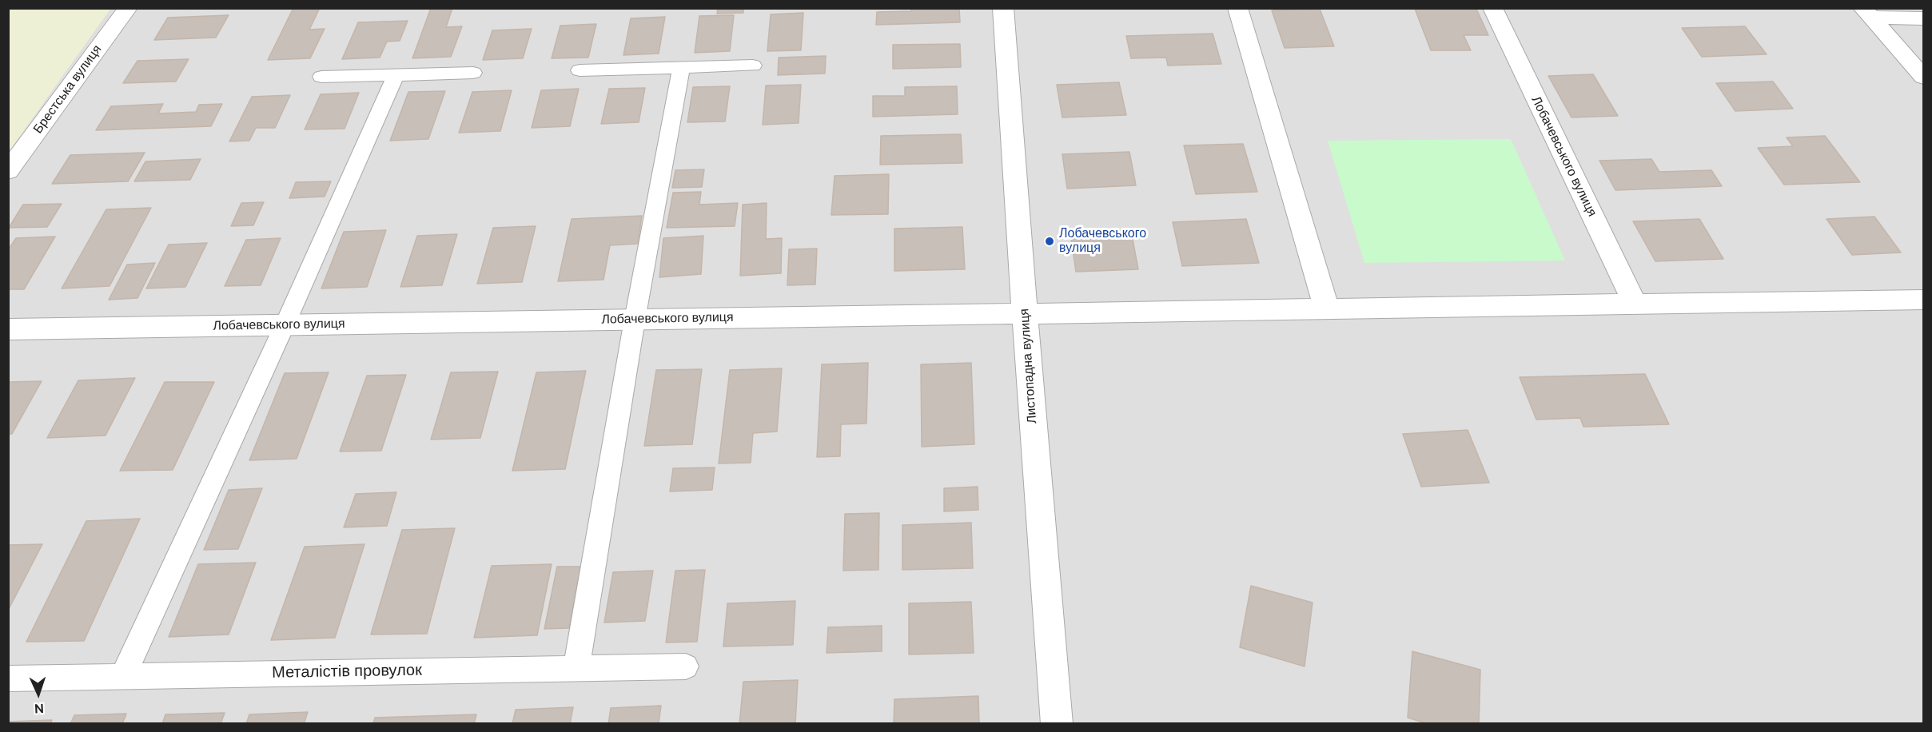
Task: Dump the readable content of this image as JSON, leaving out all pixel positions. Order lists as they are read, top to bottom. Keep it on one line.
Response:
{"streets":{"street":["Брестська вулиця","Лобачевського вулиця","Листопадна вулиця"],"lane":["Металістів провулок"]},"crossings":[["Лобачевського вулиця","Листопадна вулиця"]],"places":["Лобачевського вулиця"],"north":"bottom"}
